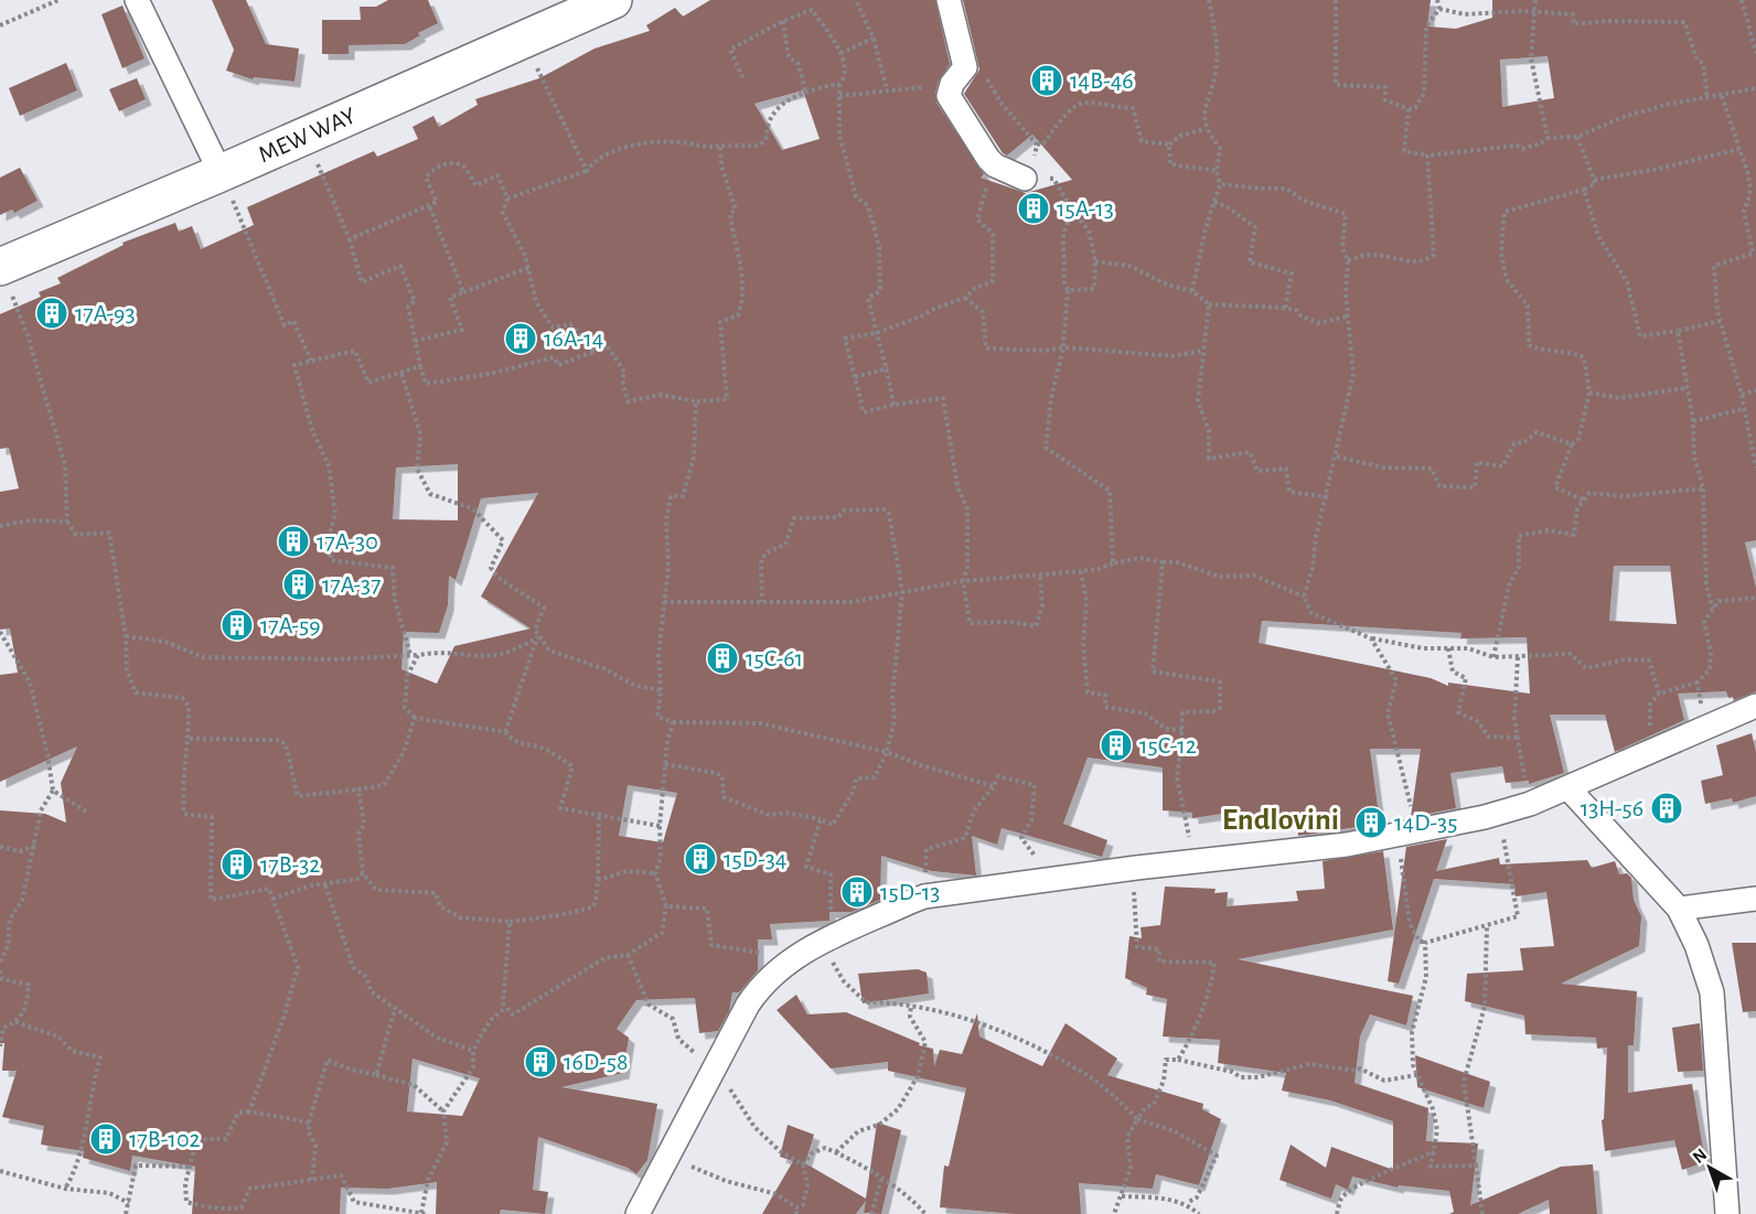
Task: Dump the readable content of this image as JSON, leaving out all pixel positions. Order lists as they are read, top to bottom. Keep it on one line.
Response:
{"streets":{"main road":["MEW WAY"]},"districts":["Endlovini"],"places":{"building":["14B-46","15A-13","17A-93","16A-14","17A-30","17A-37","17A-59","15C-61","15C-12","13H-56","14D-35","15D-34","17B-32","15D-13","16D-58","17B-102"]},"north":"top left"}
